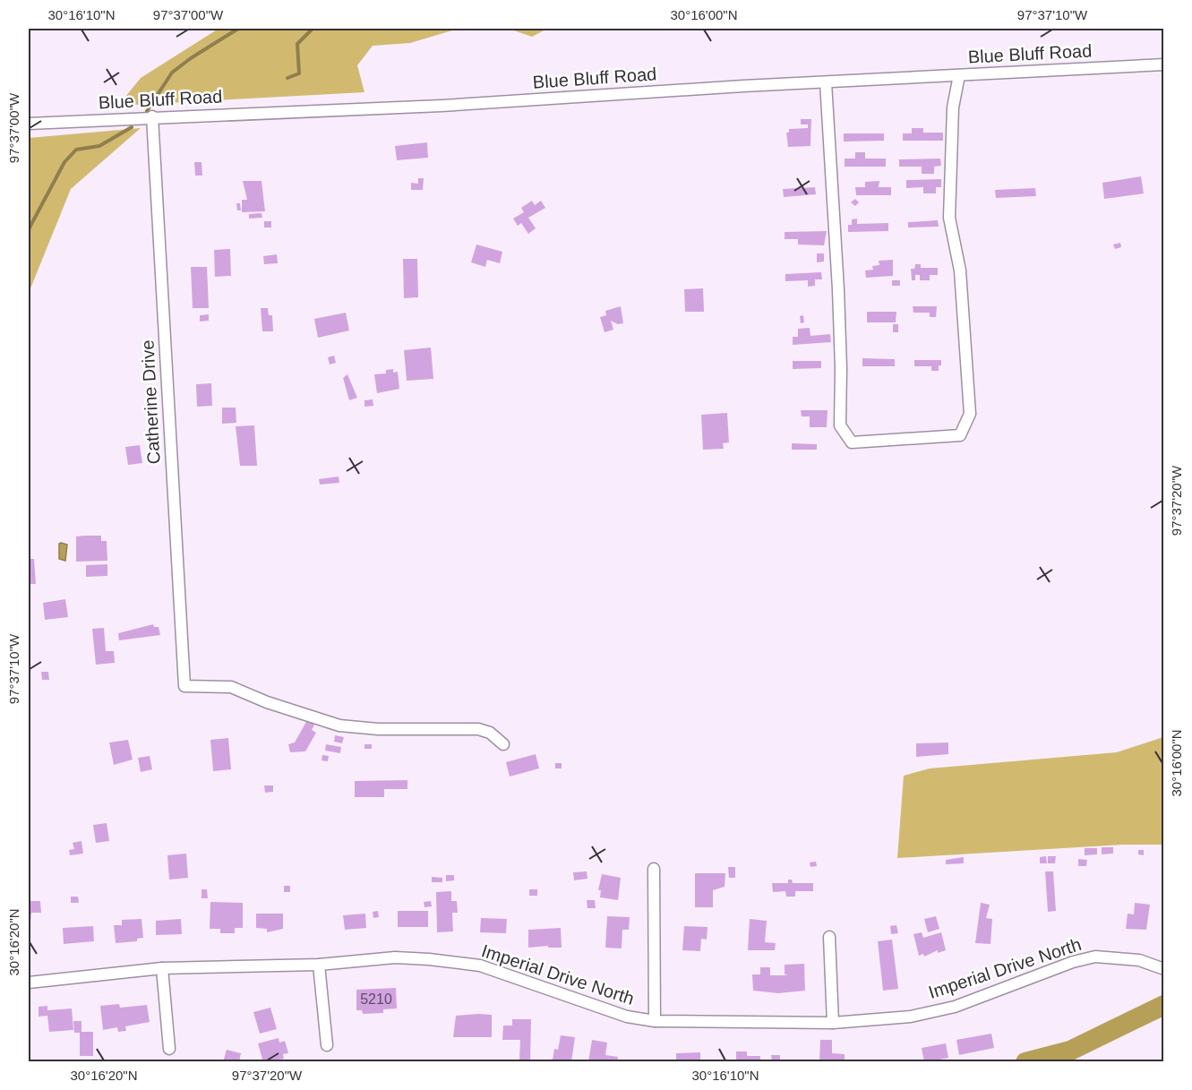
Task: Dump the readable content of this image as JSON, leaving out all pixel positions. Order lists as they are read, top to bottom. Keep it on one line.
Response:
{"streets":{"street":["Blue Bluff Road","Catherine Drive","Imperial Drive North"]},"crossings":[["Blue Bluff Road","Catherine Drive"]],"house_numbers":["5210"],"coordinates":["30°16'10\"N","97°37'00\"W","30°16'00\"N","97°37'10\"W","97°37'20\"W","30°16'20\"N"]}
